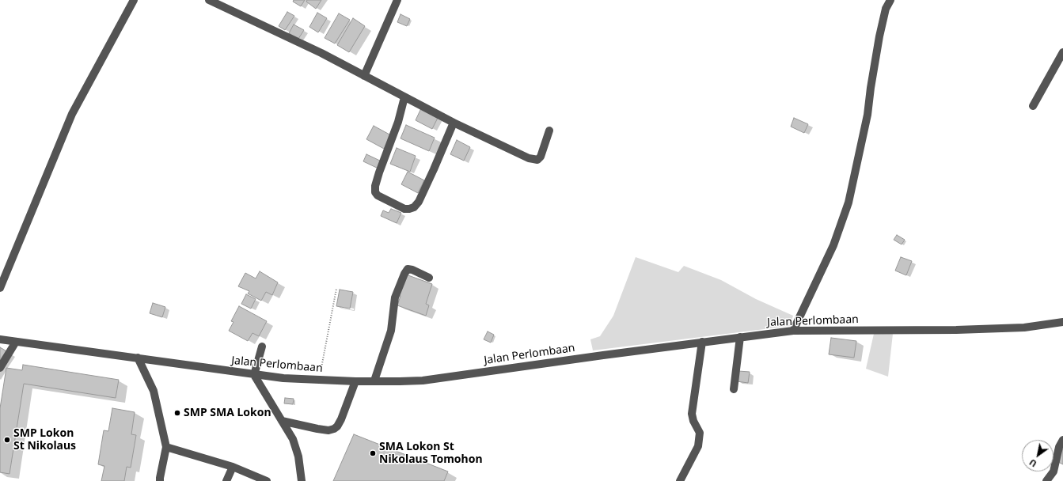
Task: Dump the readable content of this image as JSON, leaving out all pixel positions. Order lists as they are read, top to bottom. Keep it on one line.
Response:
{"streets":{"street":["Jalan Perlombaan"]},"places":["SMP SMA Lokon","SMP Lokon St Nikolaus","SMA Lokon St Nikolaus Tomohon"],"north":"bottom left"}
